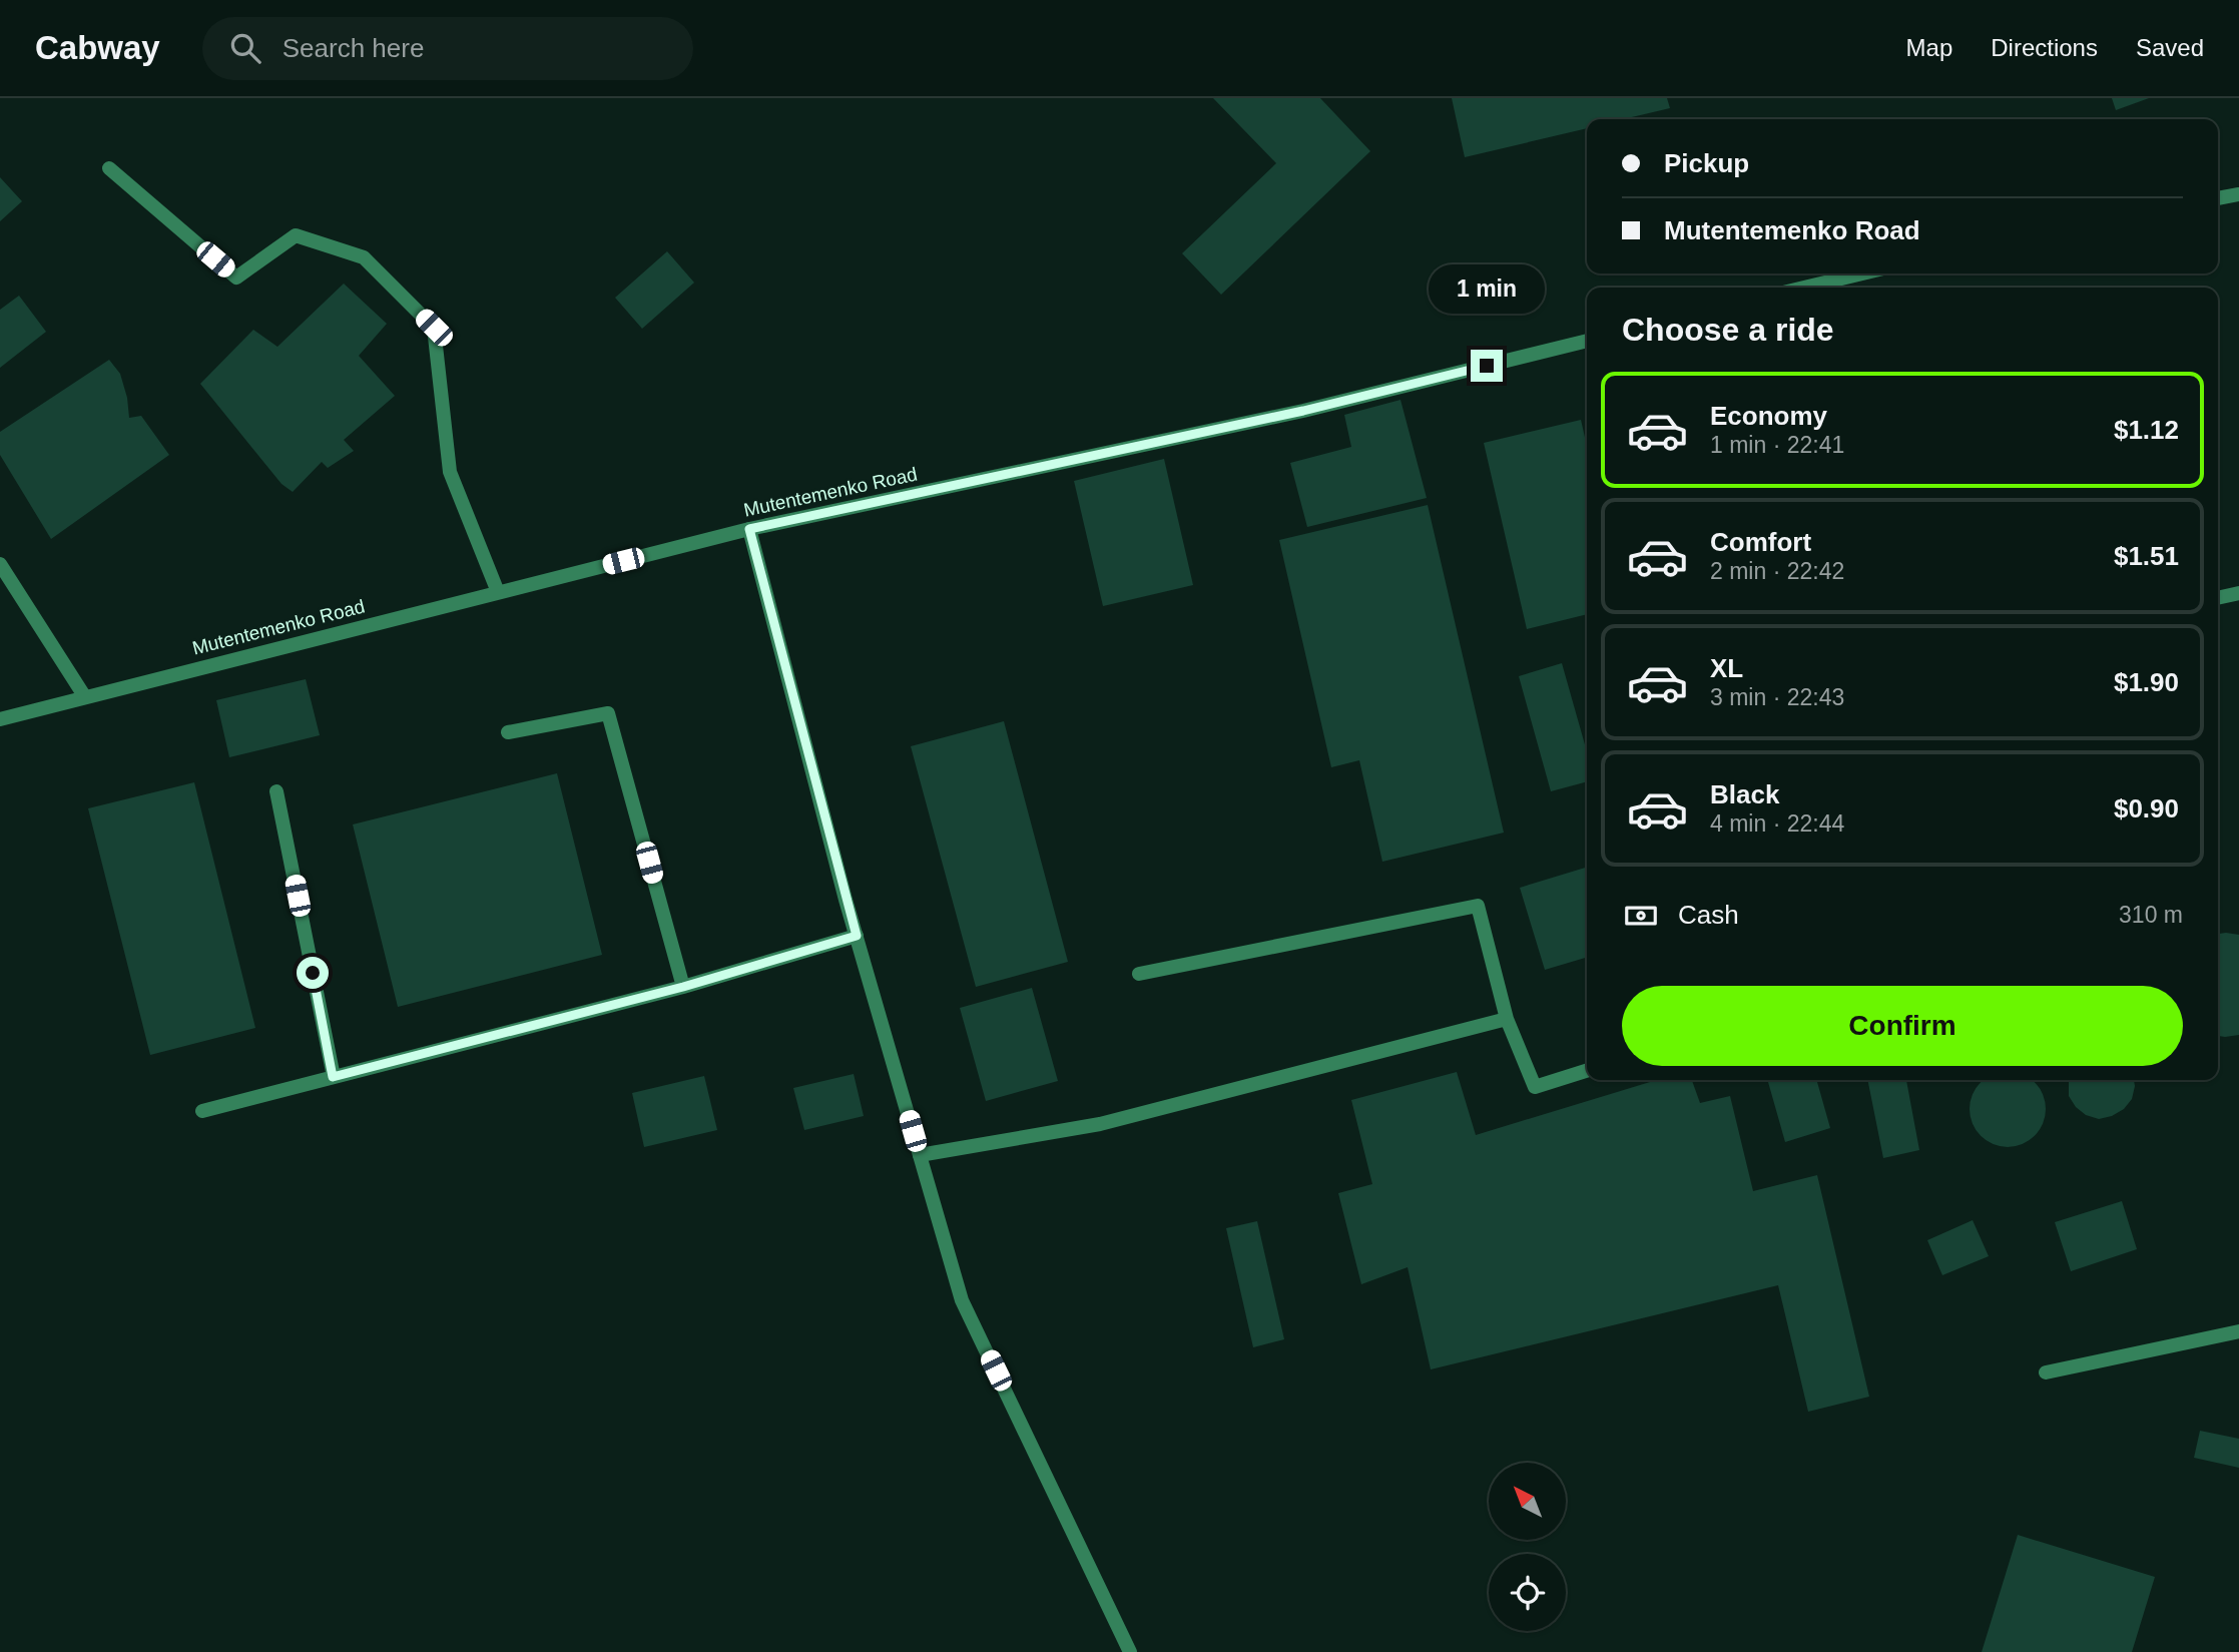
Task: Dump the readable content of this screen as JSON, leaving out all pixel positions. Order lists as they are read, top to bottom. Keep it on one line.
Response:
{"streets":{"street":["Mutentemenko Road"]},"north":"top left","page":{"header":"Cabway","search":"Search here","nav":["Map","Directions","Saved"],"banner":["Pickup","Mutentemenko Road"],"bubble":"1 min","heading":"Choose a ride","list":[{"name":"Economy","note":"1 min · 22:41","value":"$1.12"},{"name":"Comfort","note":"2 min · 22:42","value":"$1.51"},{"name":"XL","note":"3 min · 22:43","value":"$1.90"},{"name":"Black","note":"4 min · 22:44","value":"$0.90"}],"pay":["Cash","310 m"],"buttons":"Confirm"}}
